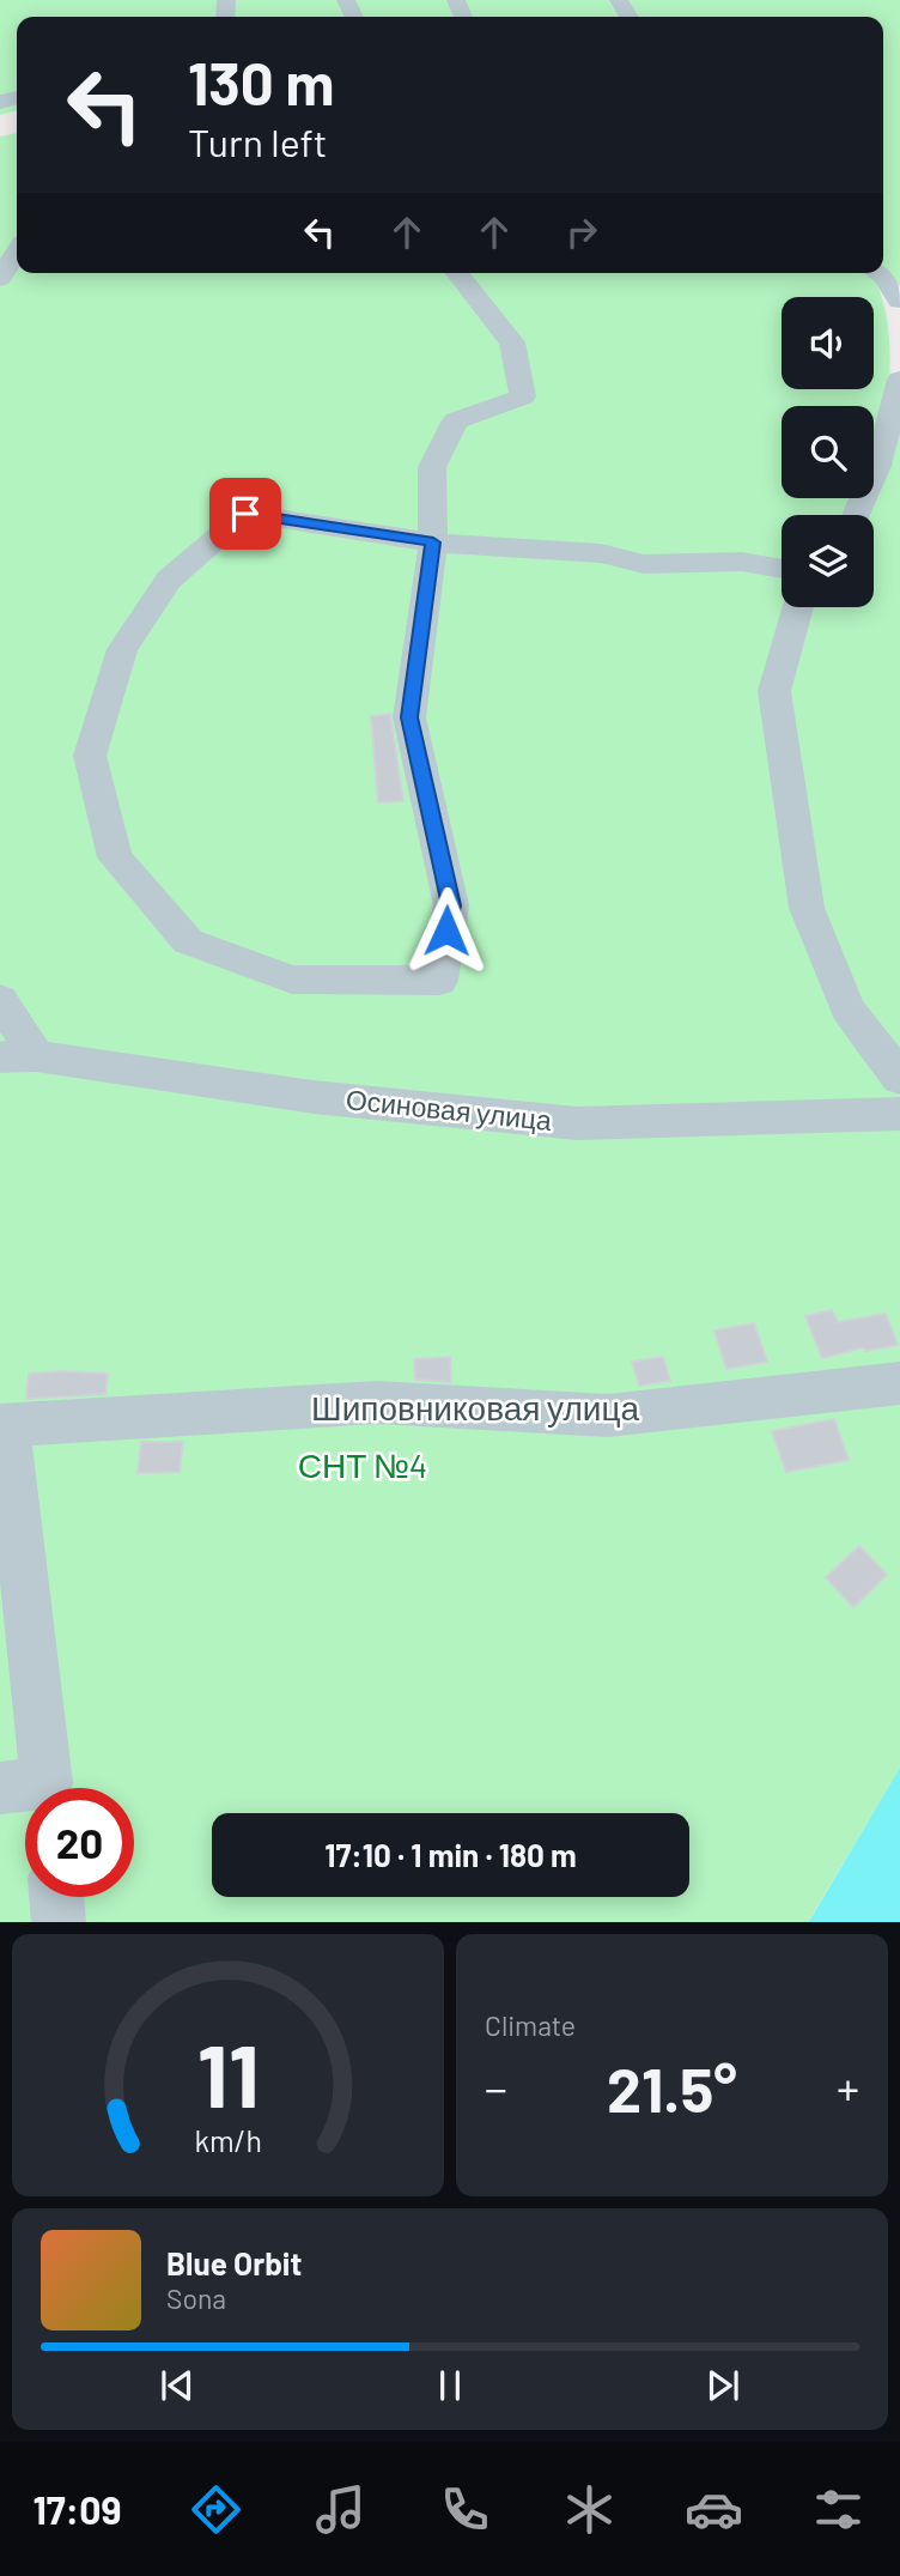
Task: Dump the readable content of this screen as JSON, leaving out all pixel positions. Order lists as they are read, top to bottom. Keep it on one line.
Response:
{"streets":{"street":["Осиновая улица","Шиповниковая улица"]},"parks":["СНТ №4"],"page":{"turn":["130 m","Turn left"],"limit":"20","trip":"17:10 · 1 min · 180 m","tile":"Climate","heat":["−","21.5°","+"],"song":["Blue Orbit","Sona"],"tabs":"17:09","gauge":["11","km/h"]}}
